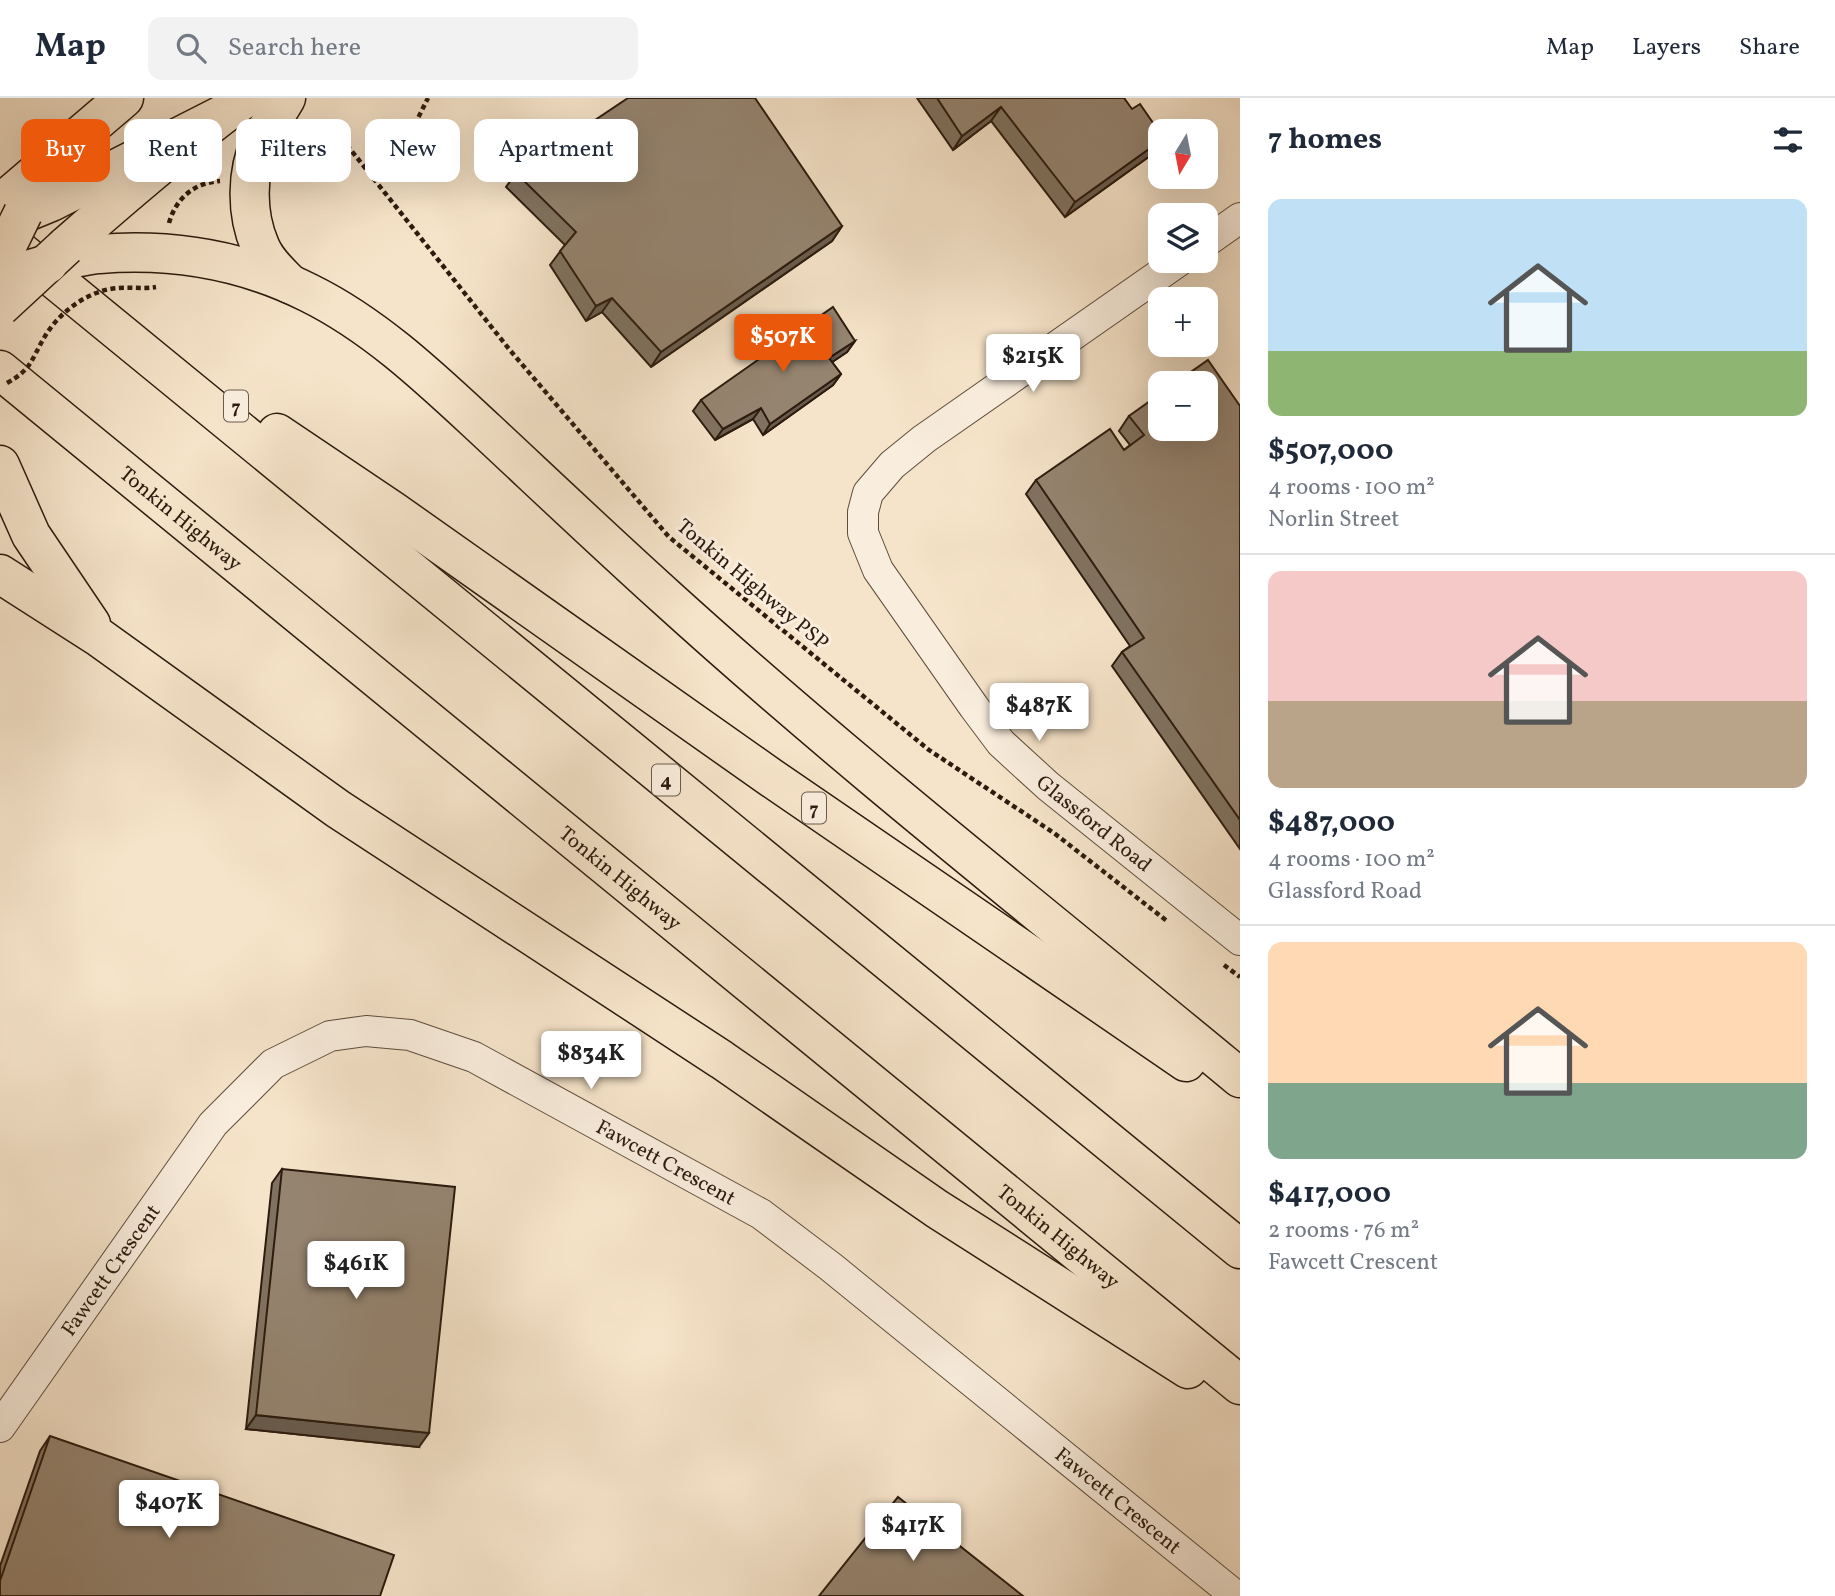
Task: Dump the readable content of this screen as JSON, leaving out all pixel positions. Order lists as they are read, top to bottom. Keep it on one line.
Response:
{"streets":{"main road":["7","Tonkin Highway","4"],"street":["Glassford Road","Fawcett Crescent"],"path":["Tonkin Highway PSP"]},"crossings":[["7","4"]],"north":"bottom","page":{"header":"Map","search":"Search here","nav":["Map","Layers","Share"],"heading":"7 homes","map_buttons":["+","−"],"chip":["Buy","Rent","Filters","New","Apartment"],"list":[{"name":"$507,000","note":"4 rooms · 100 m² · Norlin Street"},{"name":"$487,000","note":"4 rooms · 100 m² · Glassford Road"},{"name":"$417,000","note":"2 rooms · 76 m² · Fawcett Crescent"}],"price":["$507K","$215K","$487K","$834K","$461K","$407K","$417K"]}}
